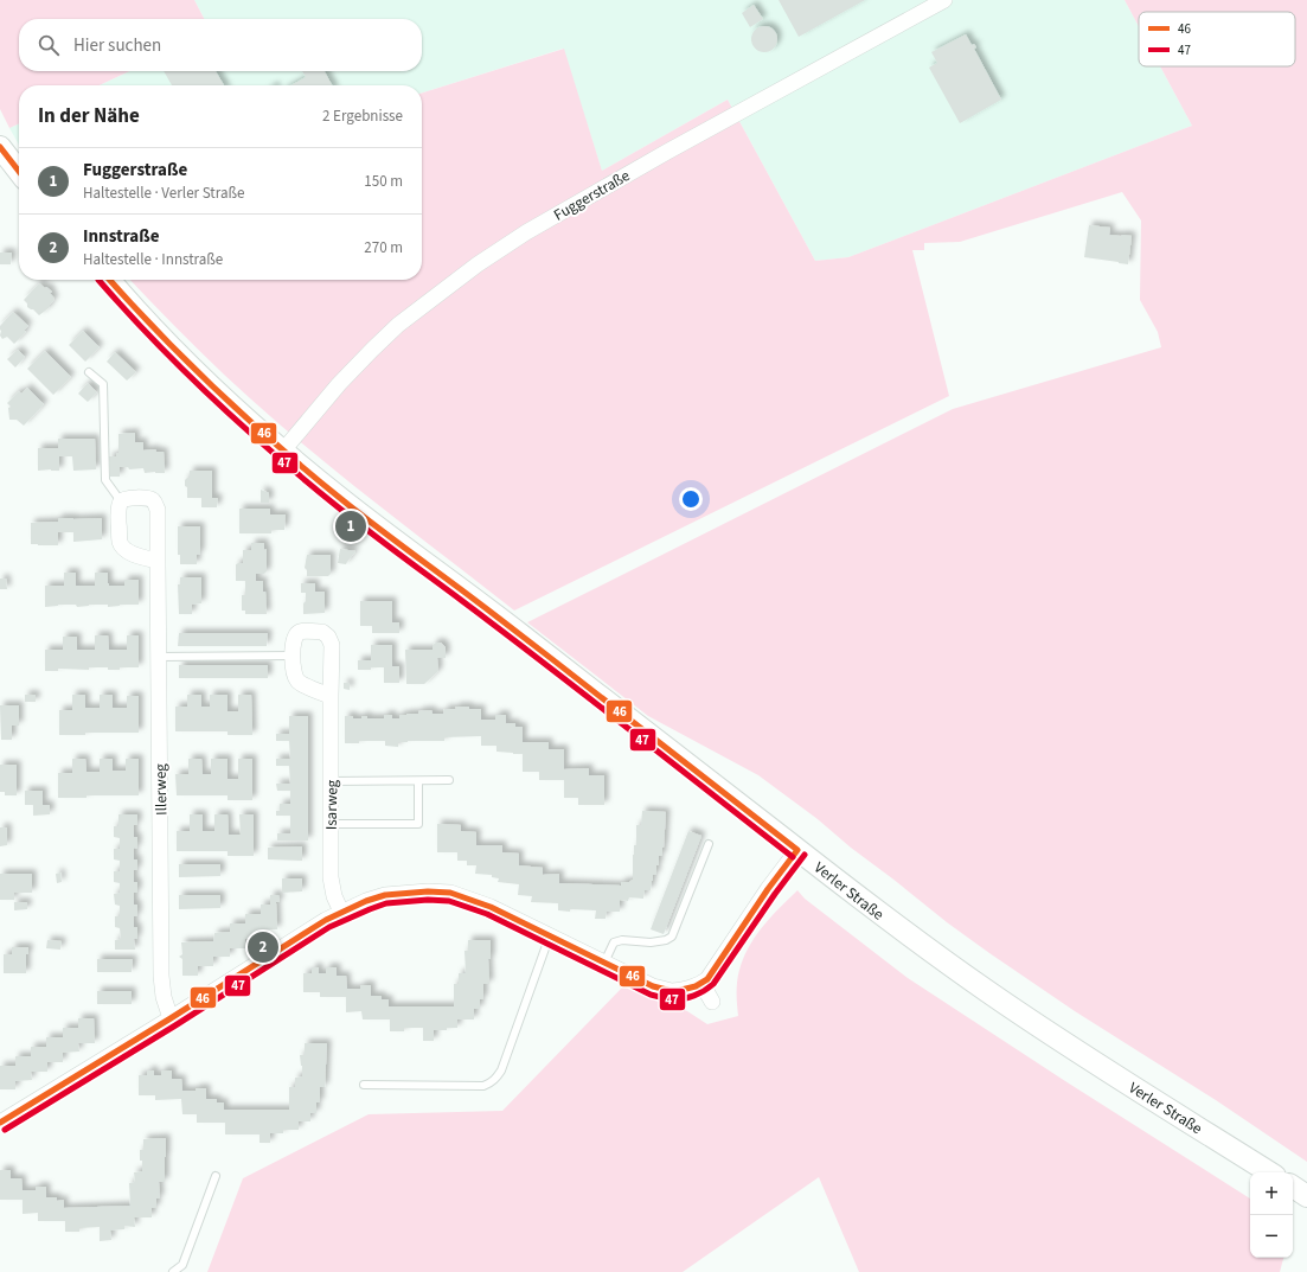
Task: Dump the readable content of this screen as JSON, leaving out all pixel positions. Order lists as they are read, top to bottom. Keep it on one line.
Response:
{"streets":{"main road":["Verler Straße"],"street":["Fuggerstraße","Illerweg","Isarweg"]},"crossings":[["Fuggerstraße","Verler Straße"]],"lines":["transit line 46","transit line 47"],"legend":["46","47"],"page":{"search":"Hier suchen","heading":["In der Nähe","2 Ergebnisse"],"list":[{"mark":"1","name":"Fuggerstraße","note":"Haltestelle · Verler Straße","value":"150 m"},{"mark":"2","name":"Innstraße","note":"Haltestelle · Innstraße","value":"270 m"}],"pins":["1","2"],"map_buttons":["+","−"]}}
